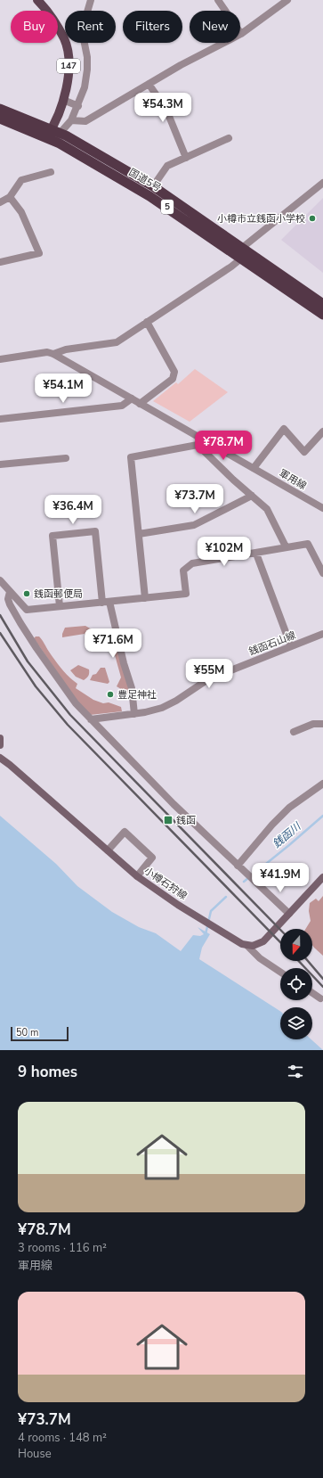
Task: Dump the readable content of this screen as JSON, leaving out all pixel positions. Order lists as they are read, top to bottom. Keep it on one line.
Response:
{"streets":{"highway":["国道5号","5"],"main road":["147","小樽石狩線"],"street":["軍用線","銭函石山線"]},"crossings":[["147","国道5号"]],"water":["銭函川"],"places":{"other":["小樽市立銭函小学校","銭函郵便局","豊足神社"],"transit":["銭函"]},"scale_bar":"50 m","north":"bottom","page":{"chip":["Buy","Rent","Filters","New"],"price":["¥54.3M","¥54.1M","¥78.7M","¥73.7M","¥36.4M","¥102M","¥71.6M","¥55M","¥41.9M"],"scale":"50 m","heading":"9 homes","list":[{"name":"¥78.7M","note":"3 rooms · 116 m² · 軍用線"},{"name":"¥73.7M","note":"4 rooms · 148 m² · House"}]}}
